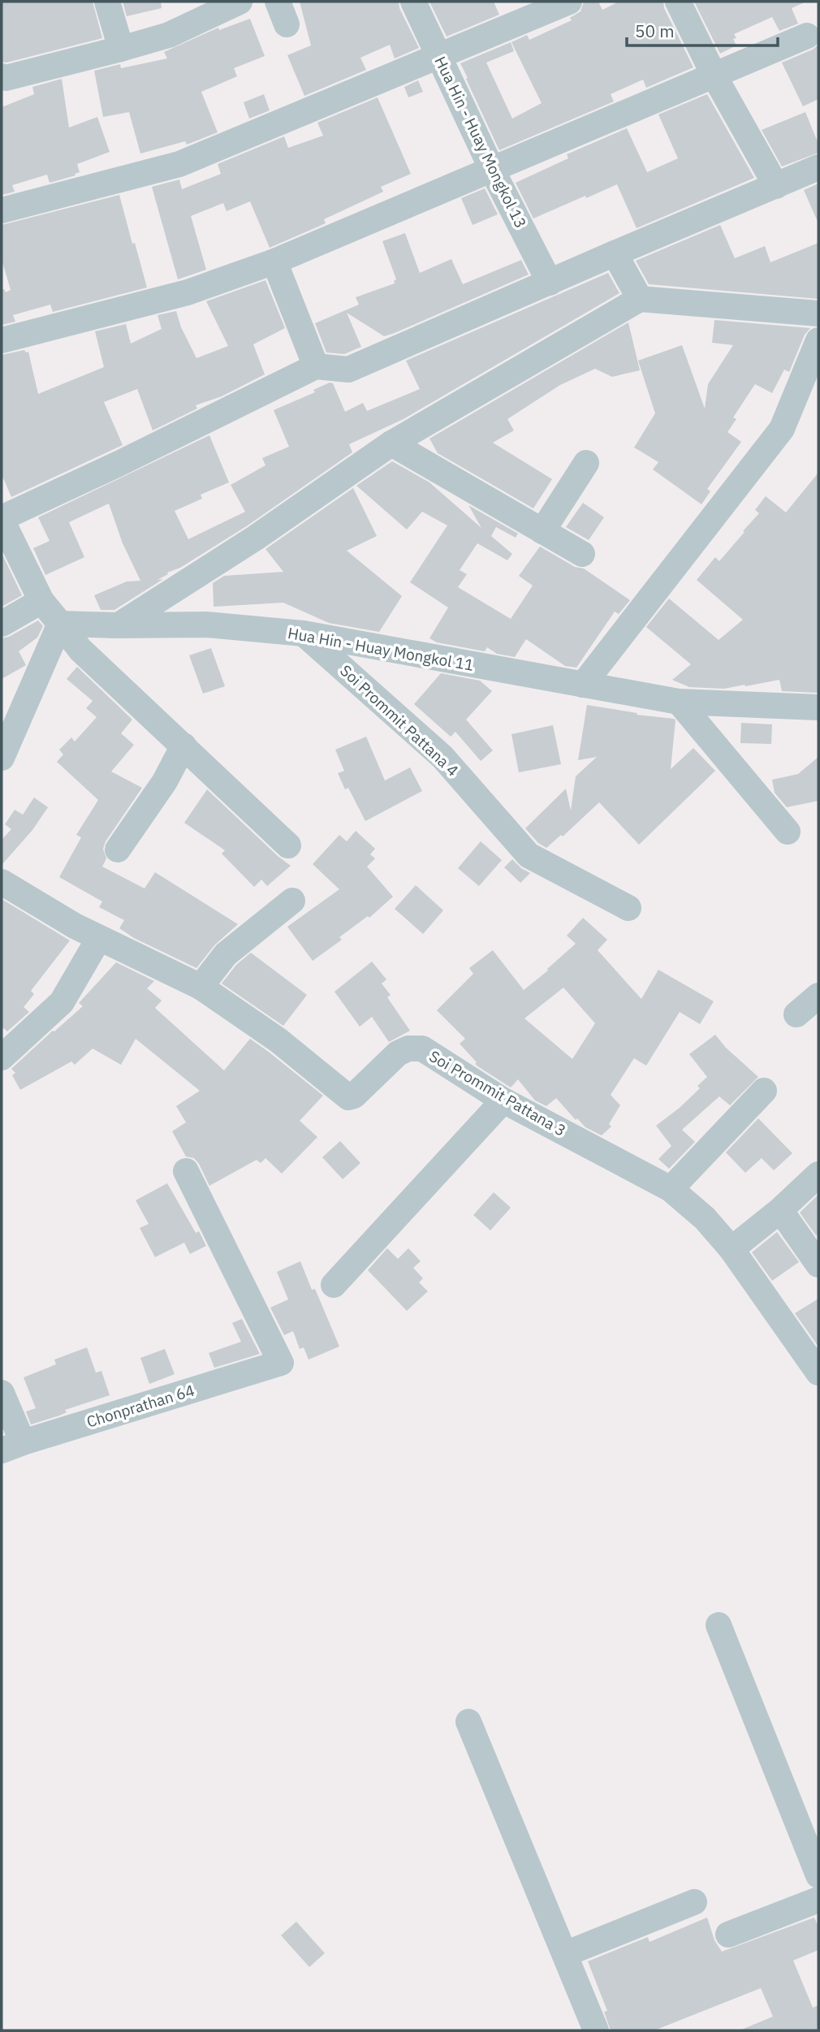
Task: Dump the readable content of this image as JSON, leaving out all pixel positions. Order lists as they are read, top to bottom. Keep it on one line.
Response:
{"streets":{"street":["Hua Hin - Huay Mongkol 13","Hua Hin - Huay Mongkol 11","Soi Prommit Pattana 4","Soi Prommit Pattana 3","Chonprathan 64"]},"crossings":[["Hua Hin - Huay Mongkol 11","Soi Prommit Pattana 4"]],"scale_bar":"50 m"}
